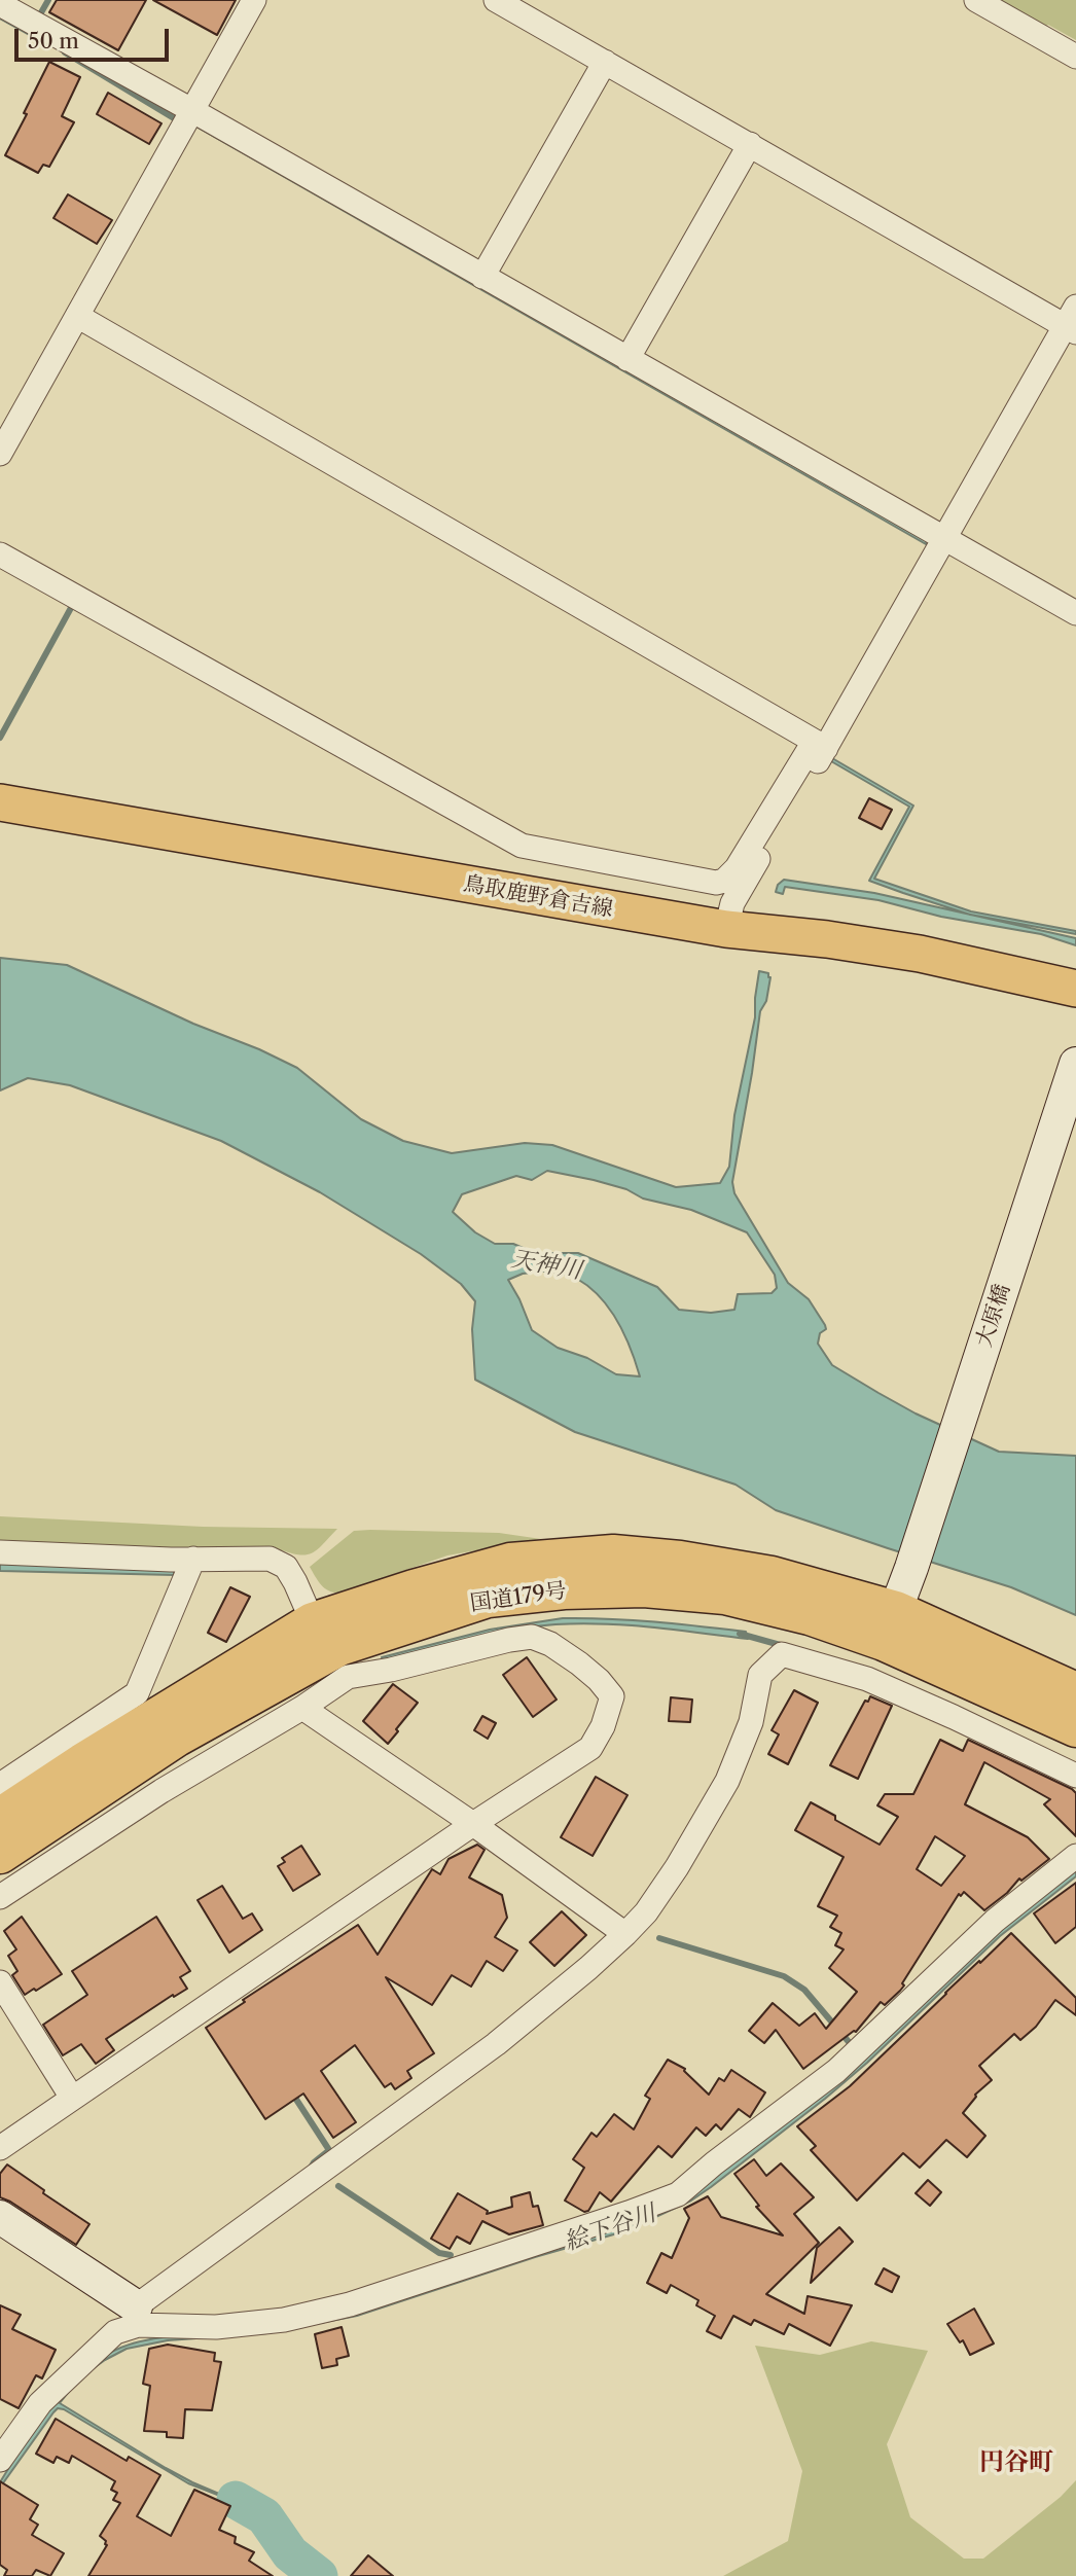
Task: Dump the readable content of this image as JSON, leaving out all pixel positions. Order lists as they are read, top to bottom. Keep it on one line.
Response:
{"streets":{"highway":["国道179号"],"main road":["鳥取鹿野倉吉線"],"street":["大原橋"]},"crossings":[["大原橋","国道179号"]],"districts":["円谷町"],"water":["天神川","絵下谷川"],"scale_bar":"50 m"}
